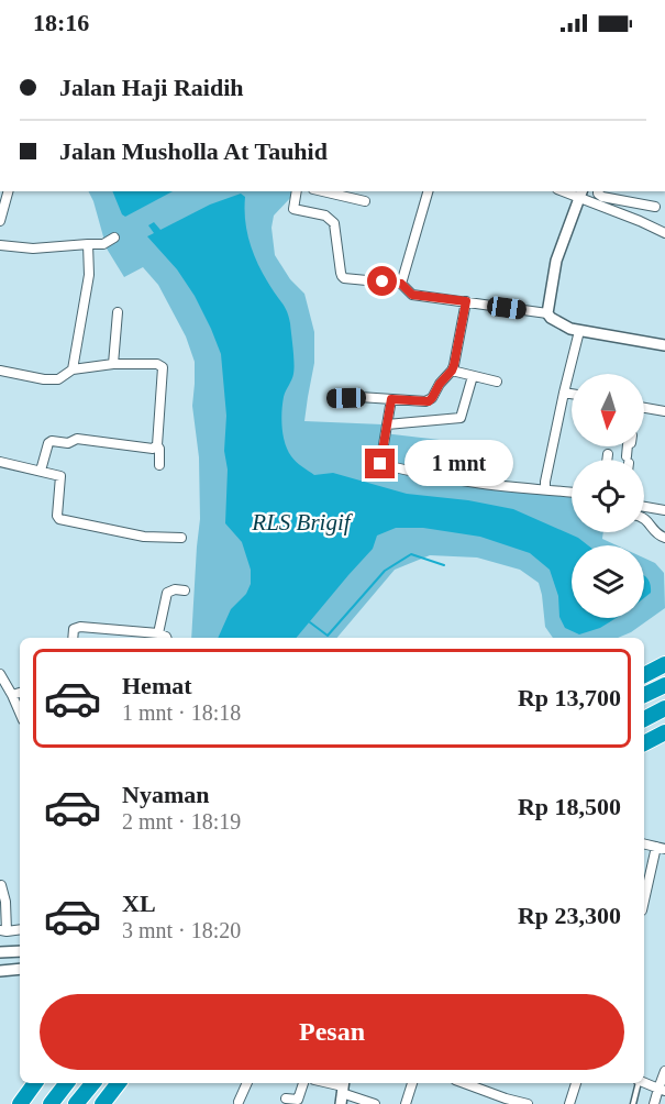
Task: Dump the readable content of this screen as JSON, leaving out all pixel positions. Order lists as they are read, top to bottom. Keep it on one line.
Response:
{"parks":["RLS Brigif"],"north":"bottom","page":{"status":"18:16","banner":["Jalan Haji Raidih","Jalan Musholla At Tauhid"],"bubble":"1 mnt","list":[{"name":"Hemat","note":"1 mnt · 18:18","value":"Rp 13,700"},{"name":"Nyaman","note":"2 mnt · 18:19","value":"Rp 18,500"},{"name":"XL","note":"3 mnt · 18:20","value":"Rp 23,300"}],"buttons":"Pesan"}}
